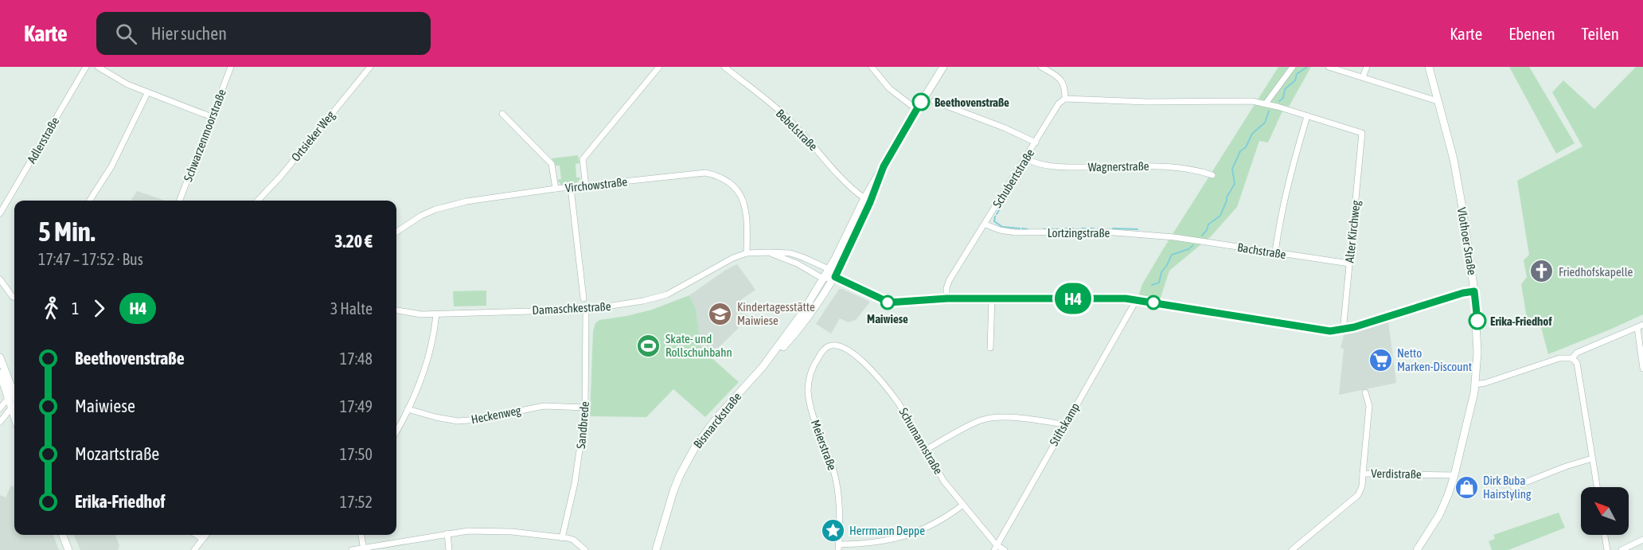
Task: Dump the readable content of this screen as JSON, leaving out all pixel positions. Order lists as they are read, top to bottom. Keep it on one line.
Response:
{"streets":{"main road":["Vlothoer Straße","Bismarckstraße"],"street":["Bebelstraße","Schwarzenmoorstraße","Ortsieker Weg","Adlerstraße","Wagnerstraße","Schubertstraße","Virchowstraße","Alter Kirchweg","Lortzingstraße","Bachstraße","Damaschkestraße","Heckenweg","Stiftskamp","Sandbrede","Schumannstraße","Meierstraße","Verdistraße"]},"crossings":[["Bebelstraße","Bismarckstraße"],["Wagnerstraße","Schubertstraße"],["Schubertstraße","Lortzingstraße"],["Virchowstraße","Damaschkestraße"],["Alter Kirchweg","Bachstraße"],["Lortzingstraße","Bachstraße"],["Vlothoer Straße","Verdistraße"],["Damaschkestraße","Bismarckstraße"],["Damaschkestraße","Sandbrede"],["Heckenweg","Sandbrede"],["Stiftskamp","Schumannstraße"],["Schumannstraße","Meierstraße"]],"places":{"other":["Beethovenstraße","Maiwiese","Erika-Friedhof"],"church":["Friedhofskapelle"],"school or university":["Kindertagesstätte Maiwiese"],"sports":["Skate- und Rollschuhbahn"],"supermarket":["Netto Marken-Discount"],"shop":["Dirk Buba Hairstyling"],"place":["Herrmann Deppe"]},"lines":["bus line H4"],"north":"top left","page":{"header":"Karte","search":"Hier suchen","nav":["Karte","Ebenen","Teilen"],"on_map":"H4","heading":["5 Min.","17:47 – 17:52 · Bus","3.20 €"],"legs":["1","H4","3 Halte"],"list":[{"name":"Beethovenstraße","value":"17:48"},{"name":"Maiwiese","value":"17:49"},{"name":"Mozartstraße","value":"17:50"},{"name":"Erika-Friedhof","value":"17:52"}]}}
